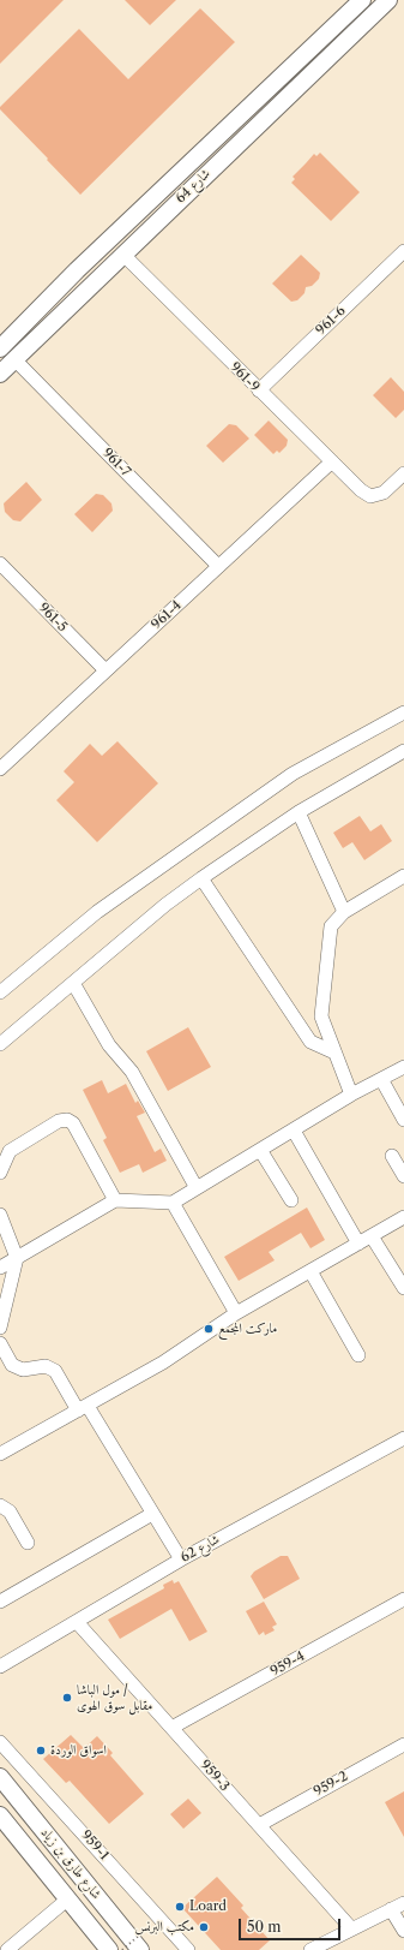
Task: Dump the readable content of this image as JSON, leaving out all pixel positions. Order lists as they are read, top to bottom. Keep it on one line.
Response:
{"streets":{"main road":["شارع 64","شارع طارق بن زياد"],"street":["961-6","961-9","961-7","961-4","961-5","شارع 62","959-4","959-3","959-2","959-1"]},"crossings":[["شارع 64","961-9"],["شارع 64","961-7"],["961-6","961-9"],["961-9","961-4"],["961-7","961-4"],["961-4","961-5"],["شارع 62","959-3"],["959-4","959-3"],["959-3","959-2"]],"places":["ماركت المجمع","مول الباشا / مقابل سوق الهوى","اسواق الوردة","Loard","مكتب البرنس"],"scale_bar":"50 m"}
